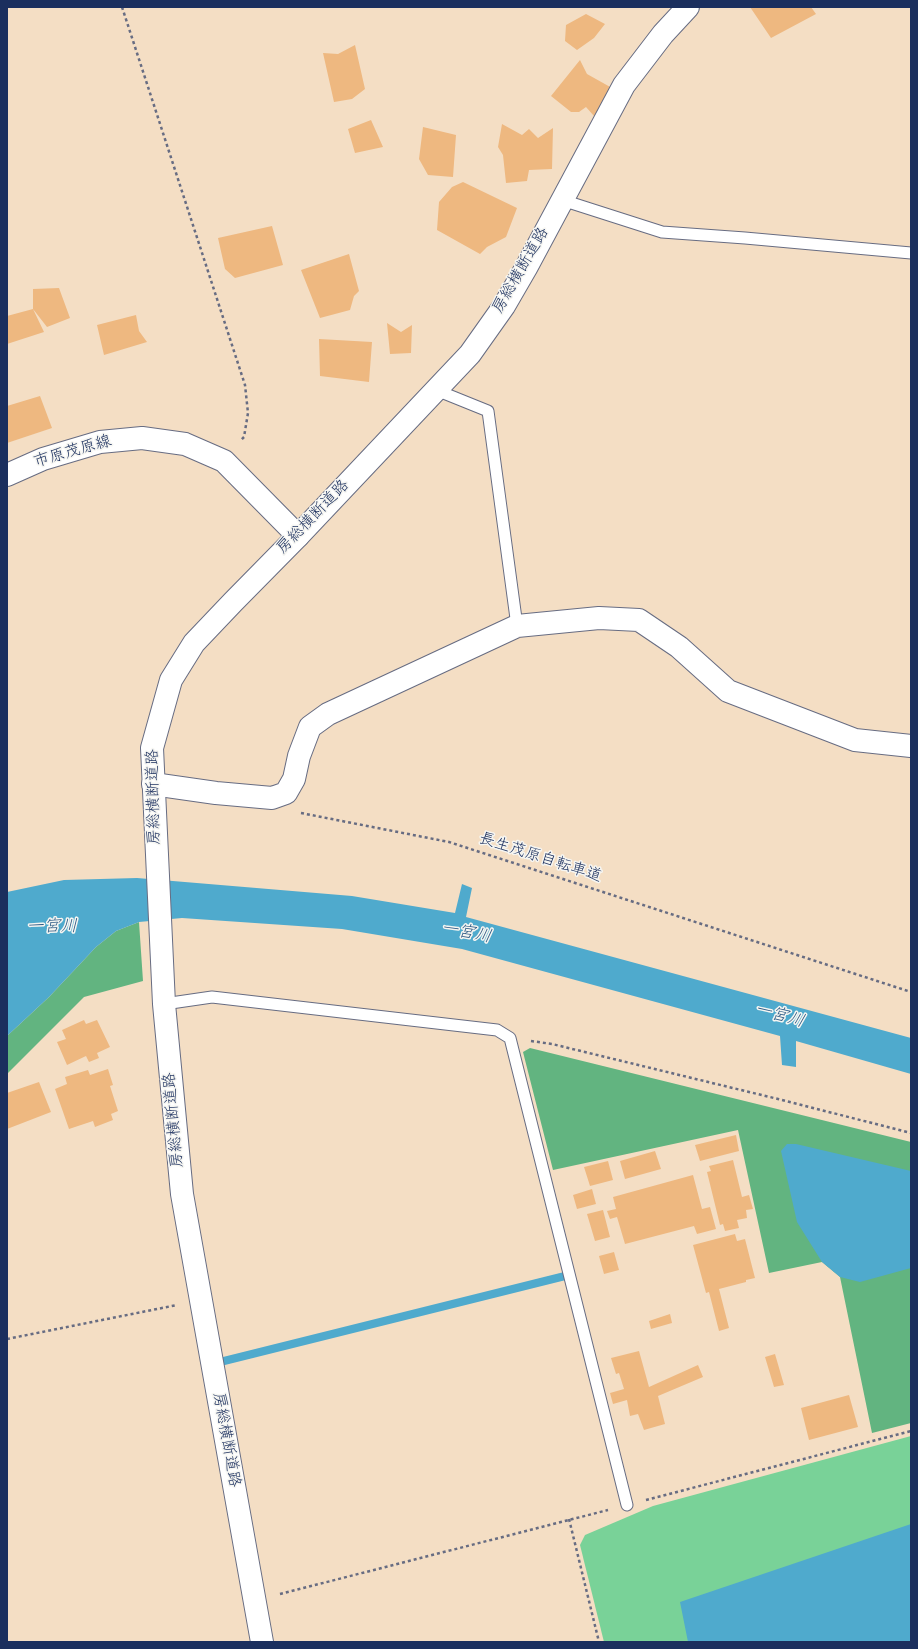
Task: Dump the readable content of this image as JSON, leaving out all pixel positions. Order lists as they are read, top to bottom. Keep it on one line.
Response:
{"streets":{"main road":["房総横断道路","市原茂原線"],"path":["長生茂原自転車道"]},"crossings":[["房総横断道路","市原茂原線"]],"water":["一宮川"]}
